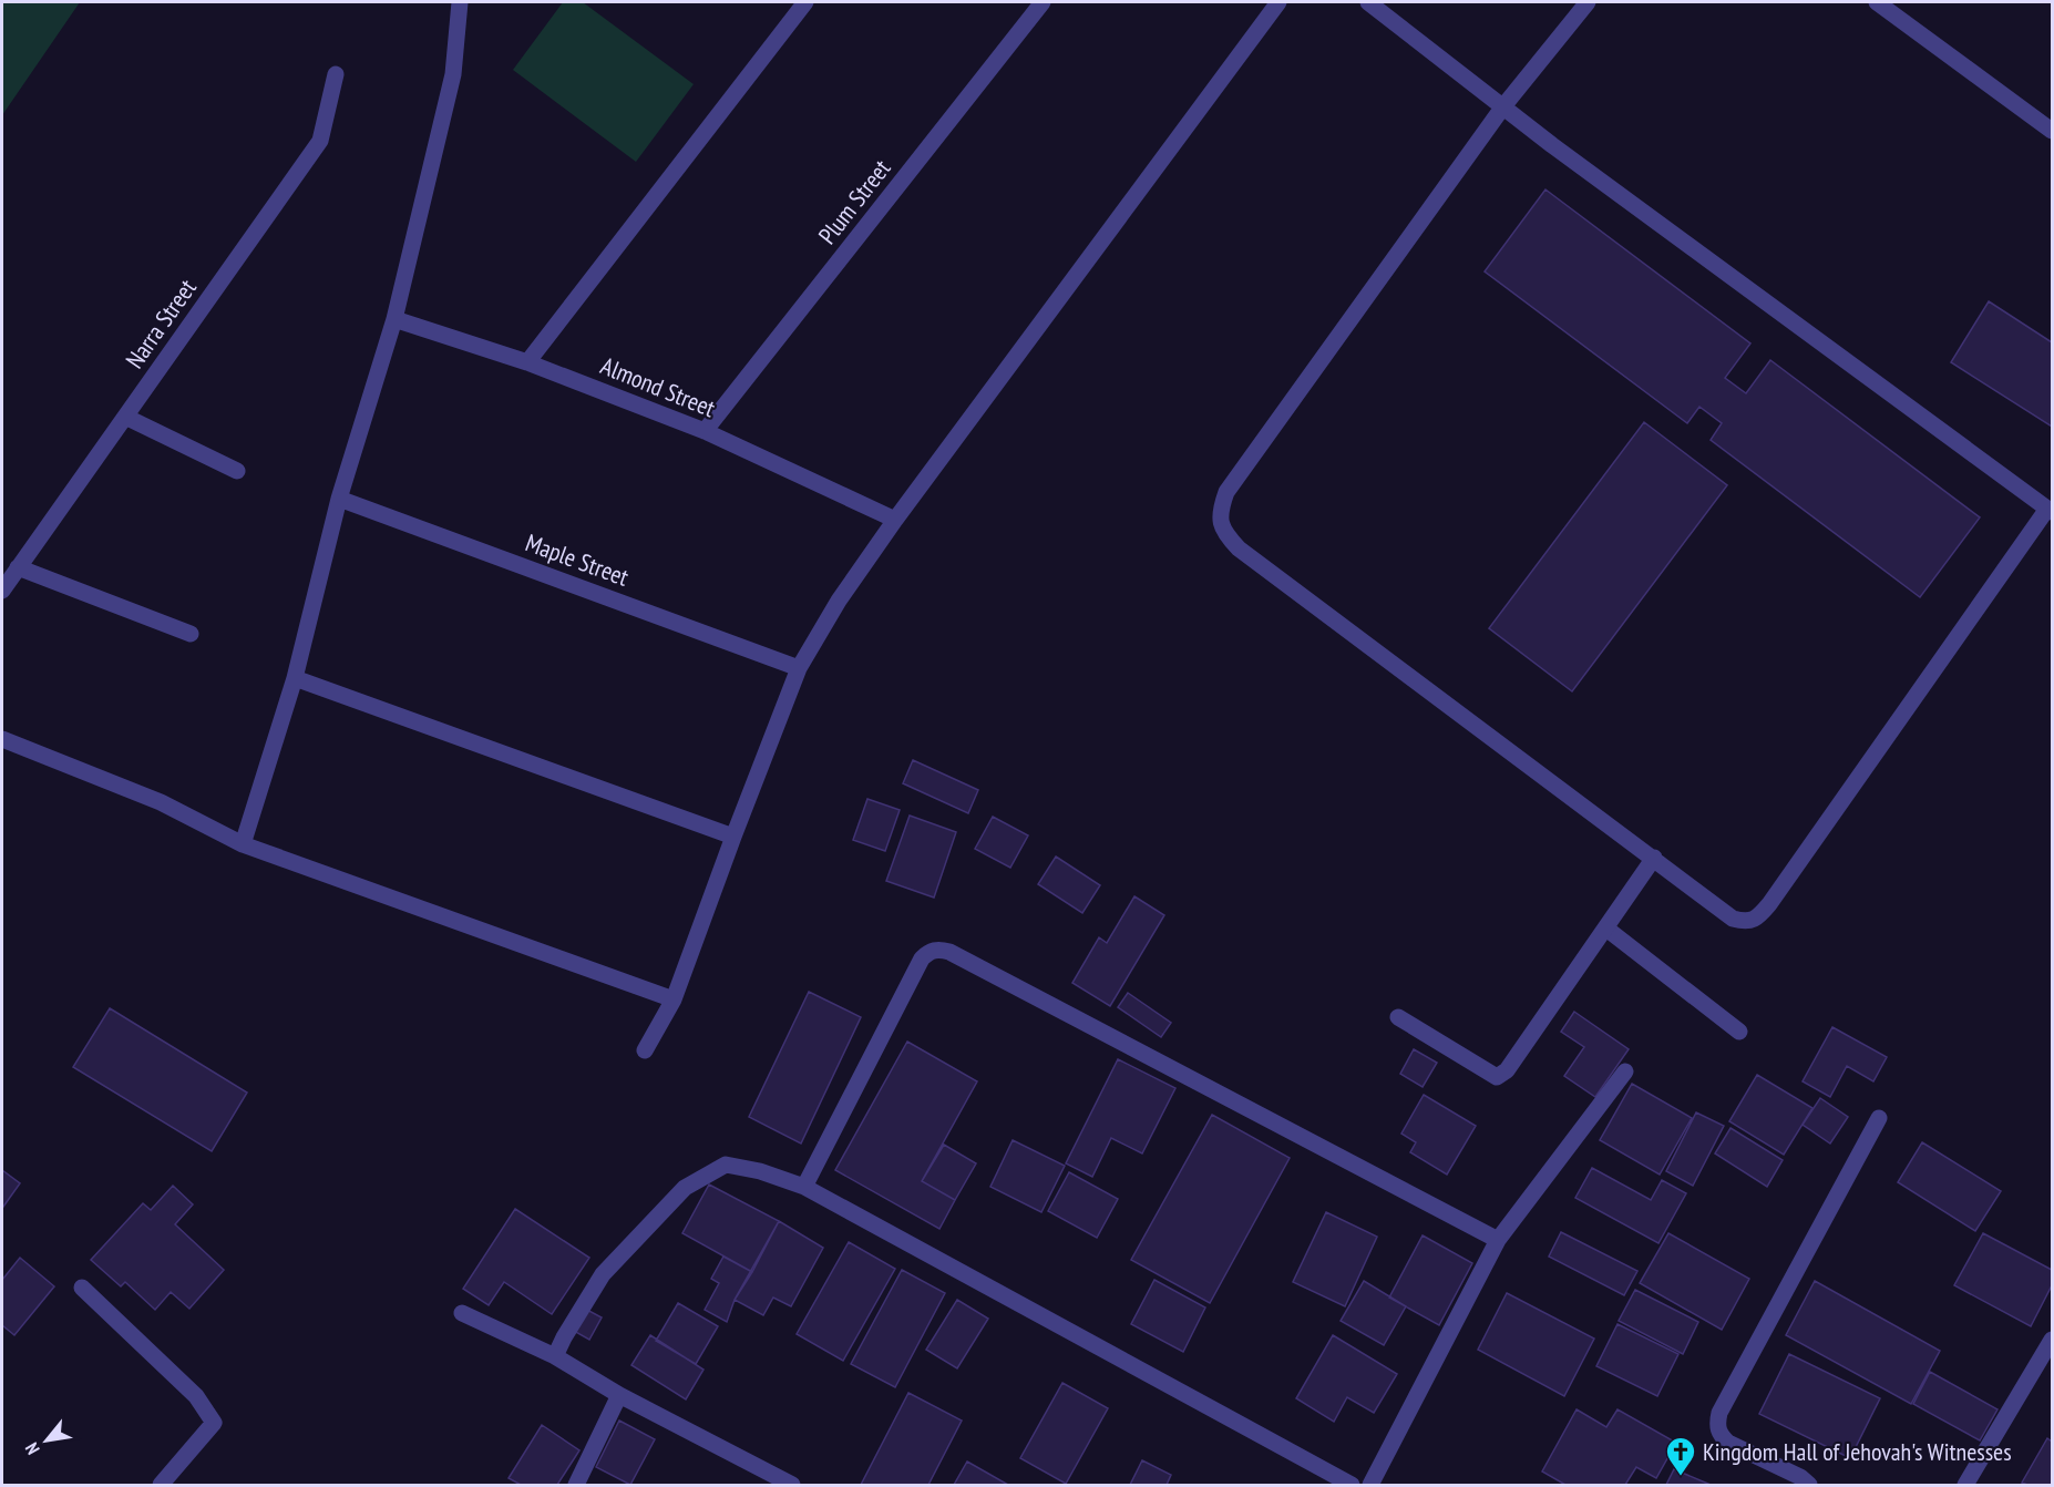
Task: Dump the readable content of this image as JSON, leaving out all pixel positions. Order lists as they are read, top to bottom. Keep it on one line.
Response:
{"streets":{"street":["Plum Street","Narra Street","Almond Street","Maple Street"]},"crossings":[["Plum Street","Almond Street"]],"places":{"church":["Kingdom Hall of Jehovah's Witnesses"]},"north":"bottom left"}
